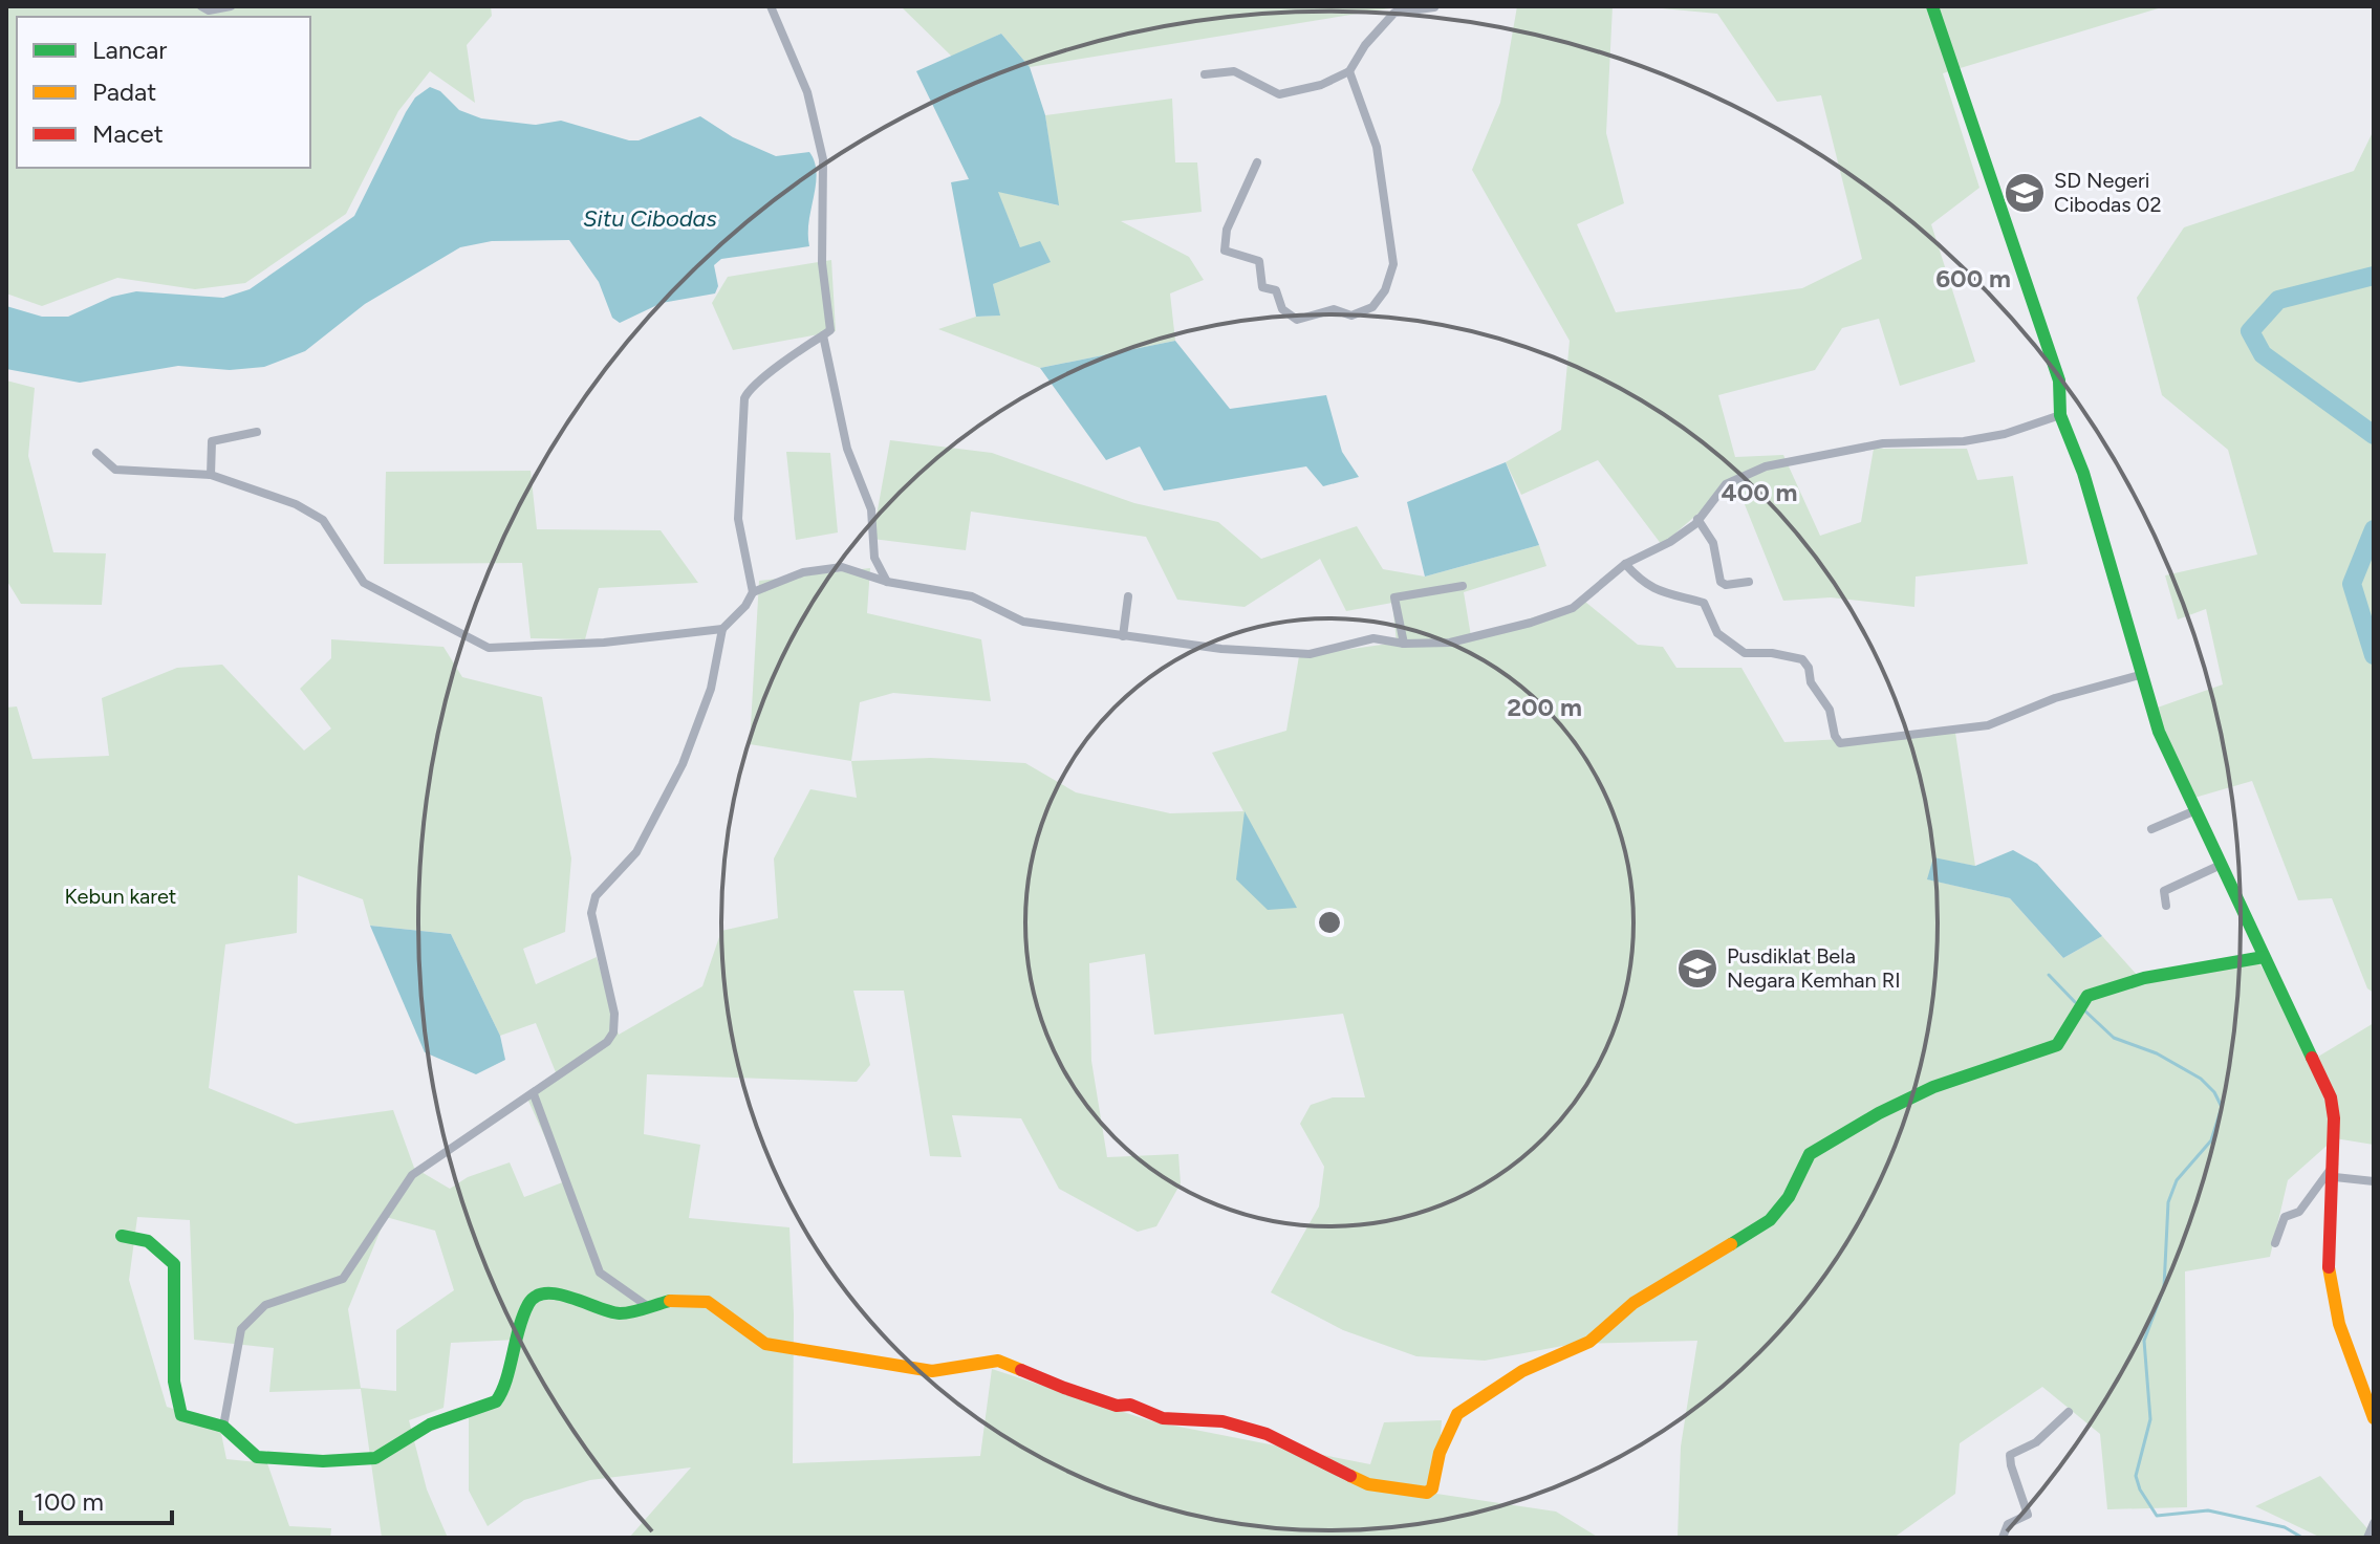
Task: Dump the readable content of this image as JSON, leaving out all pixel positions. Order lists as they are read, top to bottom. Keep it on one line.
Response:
{"water":["Situ Cibodas"],"parks":["Kebun karet"],"places":{"school or university":["SD Negeri Cibodas 02","Pusdiklat Bela Negara Kemhan RI"]},"legend":["Lancar","Padat","Macet"],"scale_bar":"100 m","rings":["600 m","400 m","200 m"]}
